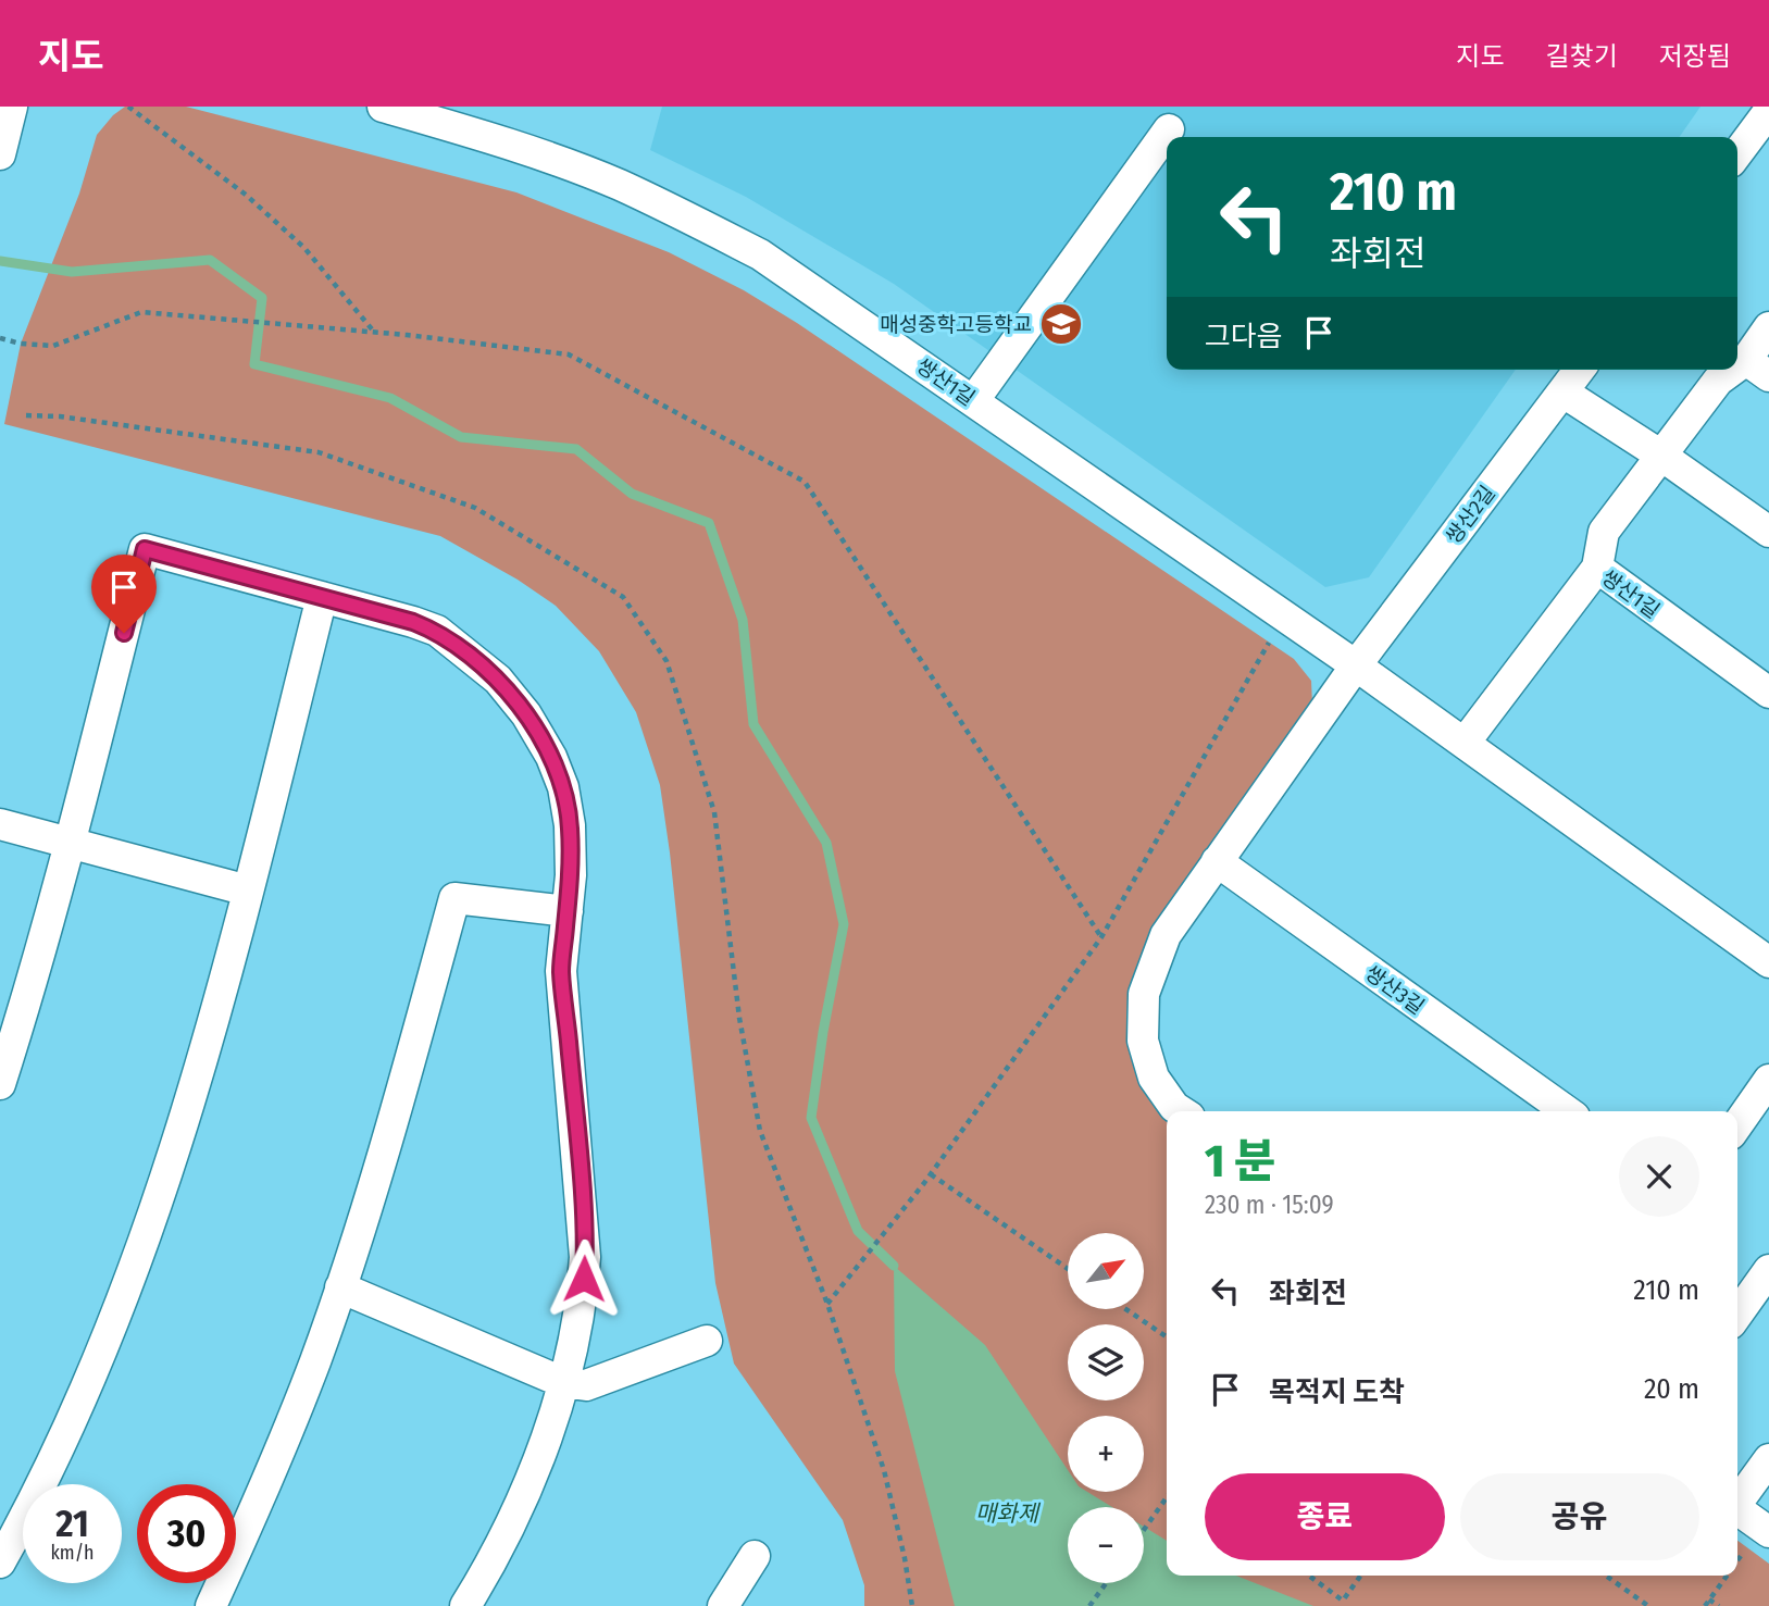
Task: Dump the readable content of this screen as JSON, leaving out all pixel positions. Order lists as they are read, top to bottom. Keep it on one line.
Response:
{"streets":{"street":["쌍산1길","쌍산2길","쌍산3길"]},"crossings":[["쌍산1길","쌍산2길"]],"water":["매화제"],"places":{"school or university":["매성중학고등학교"]},"north":"top right","page":{"header":"지도","nav":["지도","길찾기","저장됨"],"turn":["210 m","좌회전"],"then":"그다음","heading":["1 분","230 m · 15:09"],"map_buttons":["+","−"],"list":[{"name":"좌회전","value":"210 m"},{"name":"목적지 도착","value":"20 m"}],"buttons":["종료","공유"],"speed":"21 km/h","limit":"30"}}
